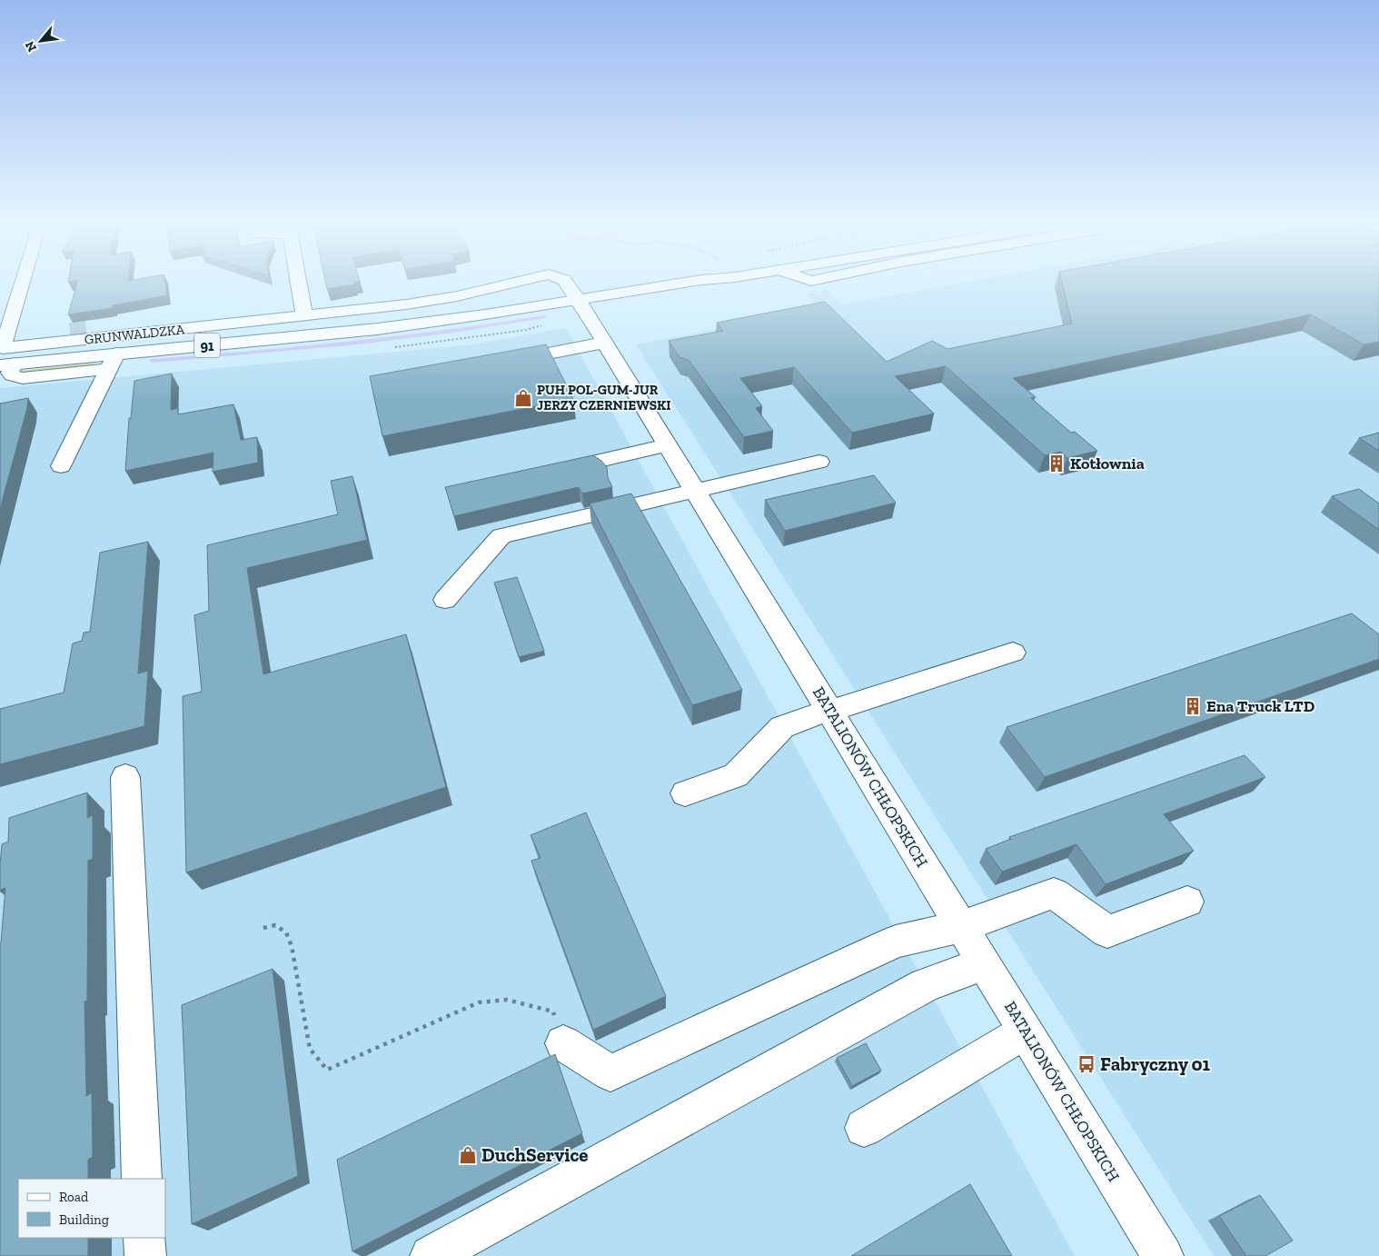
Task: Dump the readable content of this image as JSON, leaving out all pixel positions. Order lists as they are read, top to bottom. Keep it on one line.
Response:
{"streets":{"street":["GRUNWALDZKA","91","BATALIONÓW CHŁOPSKICH"]},"crossings":[["GRUNWALDZKA","BATALIONÓW CHŁOPSKICH"]],"places":{"shop":["PUH POL-GUM-JUR JERZY CZERNIEWSKI","DuchService"],"building":["Kotłownia","Ena Truck LTD"],"bus stop":["Fabryczny 01"]},"legend":["Road","Building"],"north":"bottom left"}
